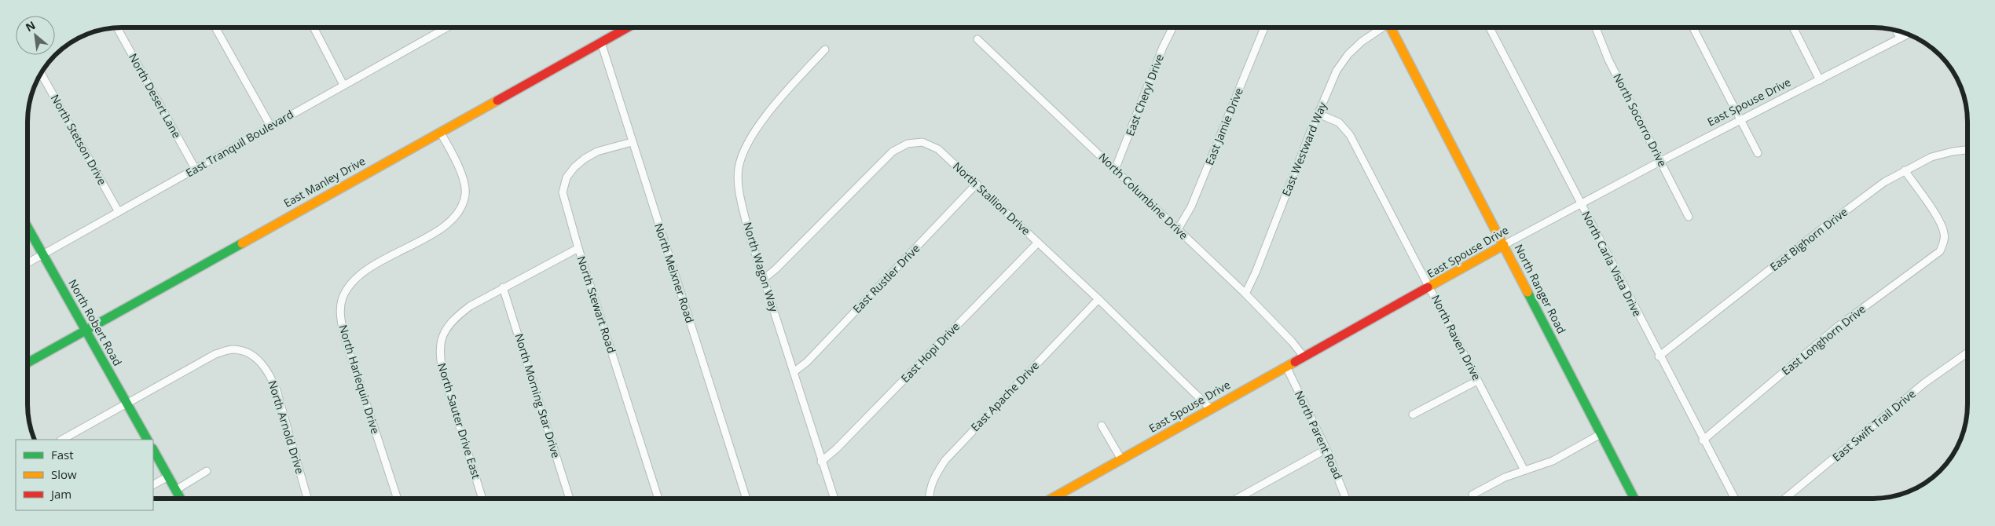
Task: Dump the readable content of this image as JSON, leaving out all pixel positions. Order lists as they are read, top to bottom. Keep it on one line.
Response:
{"streets":{"street":["East Cheryl Drive","North Desert Lane","East Spouse Drive","North Socorro Drive","East Jamie Drive","North Stetson Drive","East Tranquil Boulevard","East Westward Way","East Manley Drive","North Columbine Drive","North Stallion Drive","East Bighorn Drive","North Carla Vista Drive","North Wagon Way","North Meixner Road","East Rustler Drive","North Ranger Road","North Stewart Road","North Robert Road","North Raven Drive","East Longhorn Drive","East Hopi Drive","North Harlequin Drive","North Morning Star Drive","East Apache Drive","North Sauter Drive East","East Swift Trail Drive","North Arnold Drive","North Parent Road"]},"crossings":[["East Cheryl Drive","North Columbine Drive"],["North Desert Lane","East Tranquil Boulevard"],["East Spouse Drive","North Socorro Drive"],["East Spouse Drive","North Columbine Drive"],["East Spouse Drive","North Stallion Drive"],["East Spouse Drive","North Carla Vista Drive"],["East Spouse Drive","North Ranger Road"],["East Spouse Drive","North Raven Drive"],["East Spouse Drive","North Parent Road"],["East Jamie Drive","North Columbine Drive"],["North Stetson Drive","East Tranquil Boulevard"],["East Tranquil Boulevard","North Robert Road"],["East Westward Way","North Columbine Drive"],["East Westward Way","North Raven Drive"],["East Manley Drive","North Meixner Road"],["East Manley Drive","North Robert Road"],["East Manley Drive","North Harlequin Drive"],["North Stallion Drive","North Wagon Way"],["North Stallion Drive","East Rustler Drive"],["North Stallion Drive","East Hopi Drive"],["North Stallion Drive","East Apache Drive"],["East Bighorn Drive","North Carla Vista Drive"],["East Bighorn Drive","East Longhorn Drive"],["North Carla Vista Drive","East Longhorn Drive"],["North Wagon Way","East Rustler Drive"],["North Wagon Way","East Hopi Drive"],["North Meixner Road","North Stewart Road"],["North Stewart Road","North Sauter Drive East"],["North Robert Road","North Arnold Drive"],["North Morning Star Drive","North Sauter Drive East"]],"legend":["Fast","Slow","Jam"],"north":"top left"}
